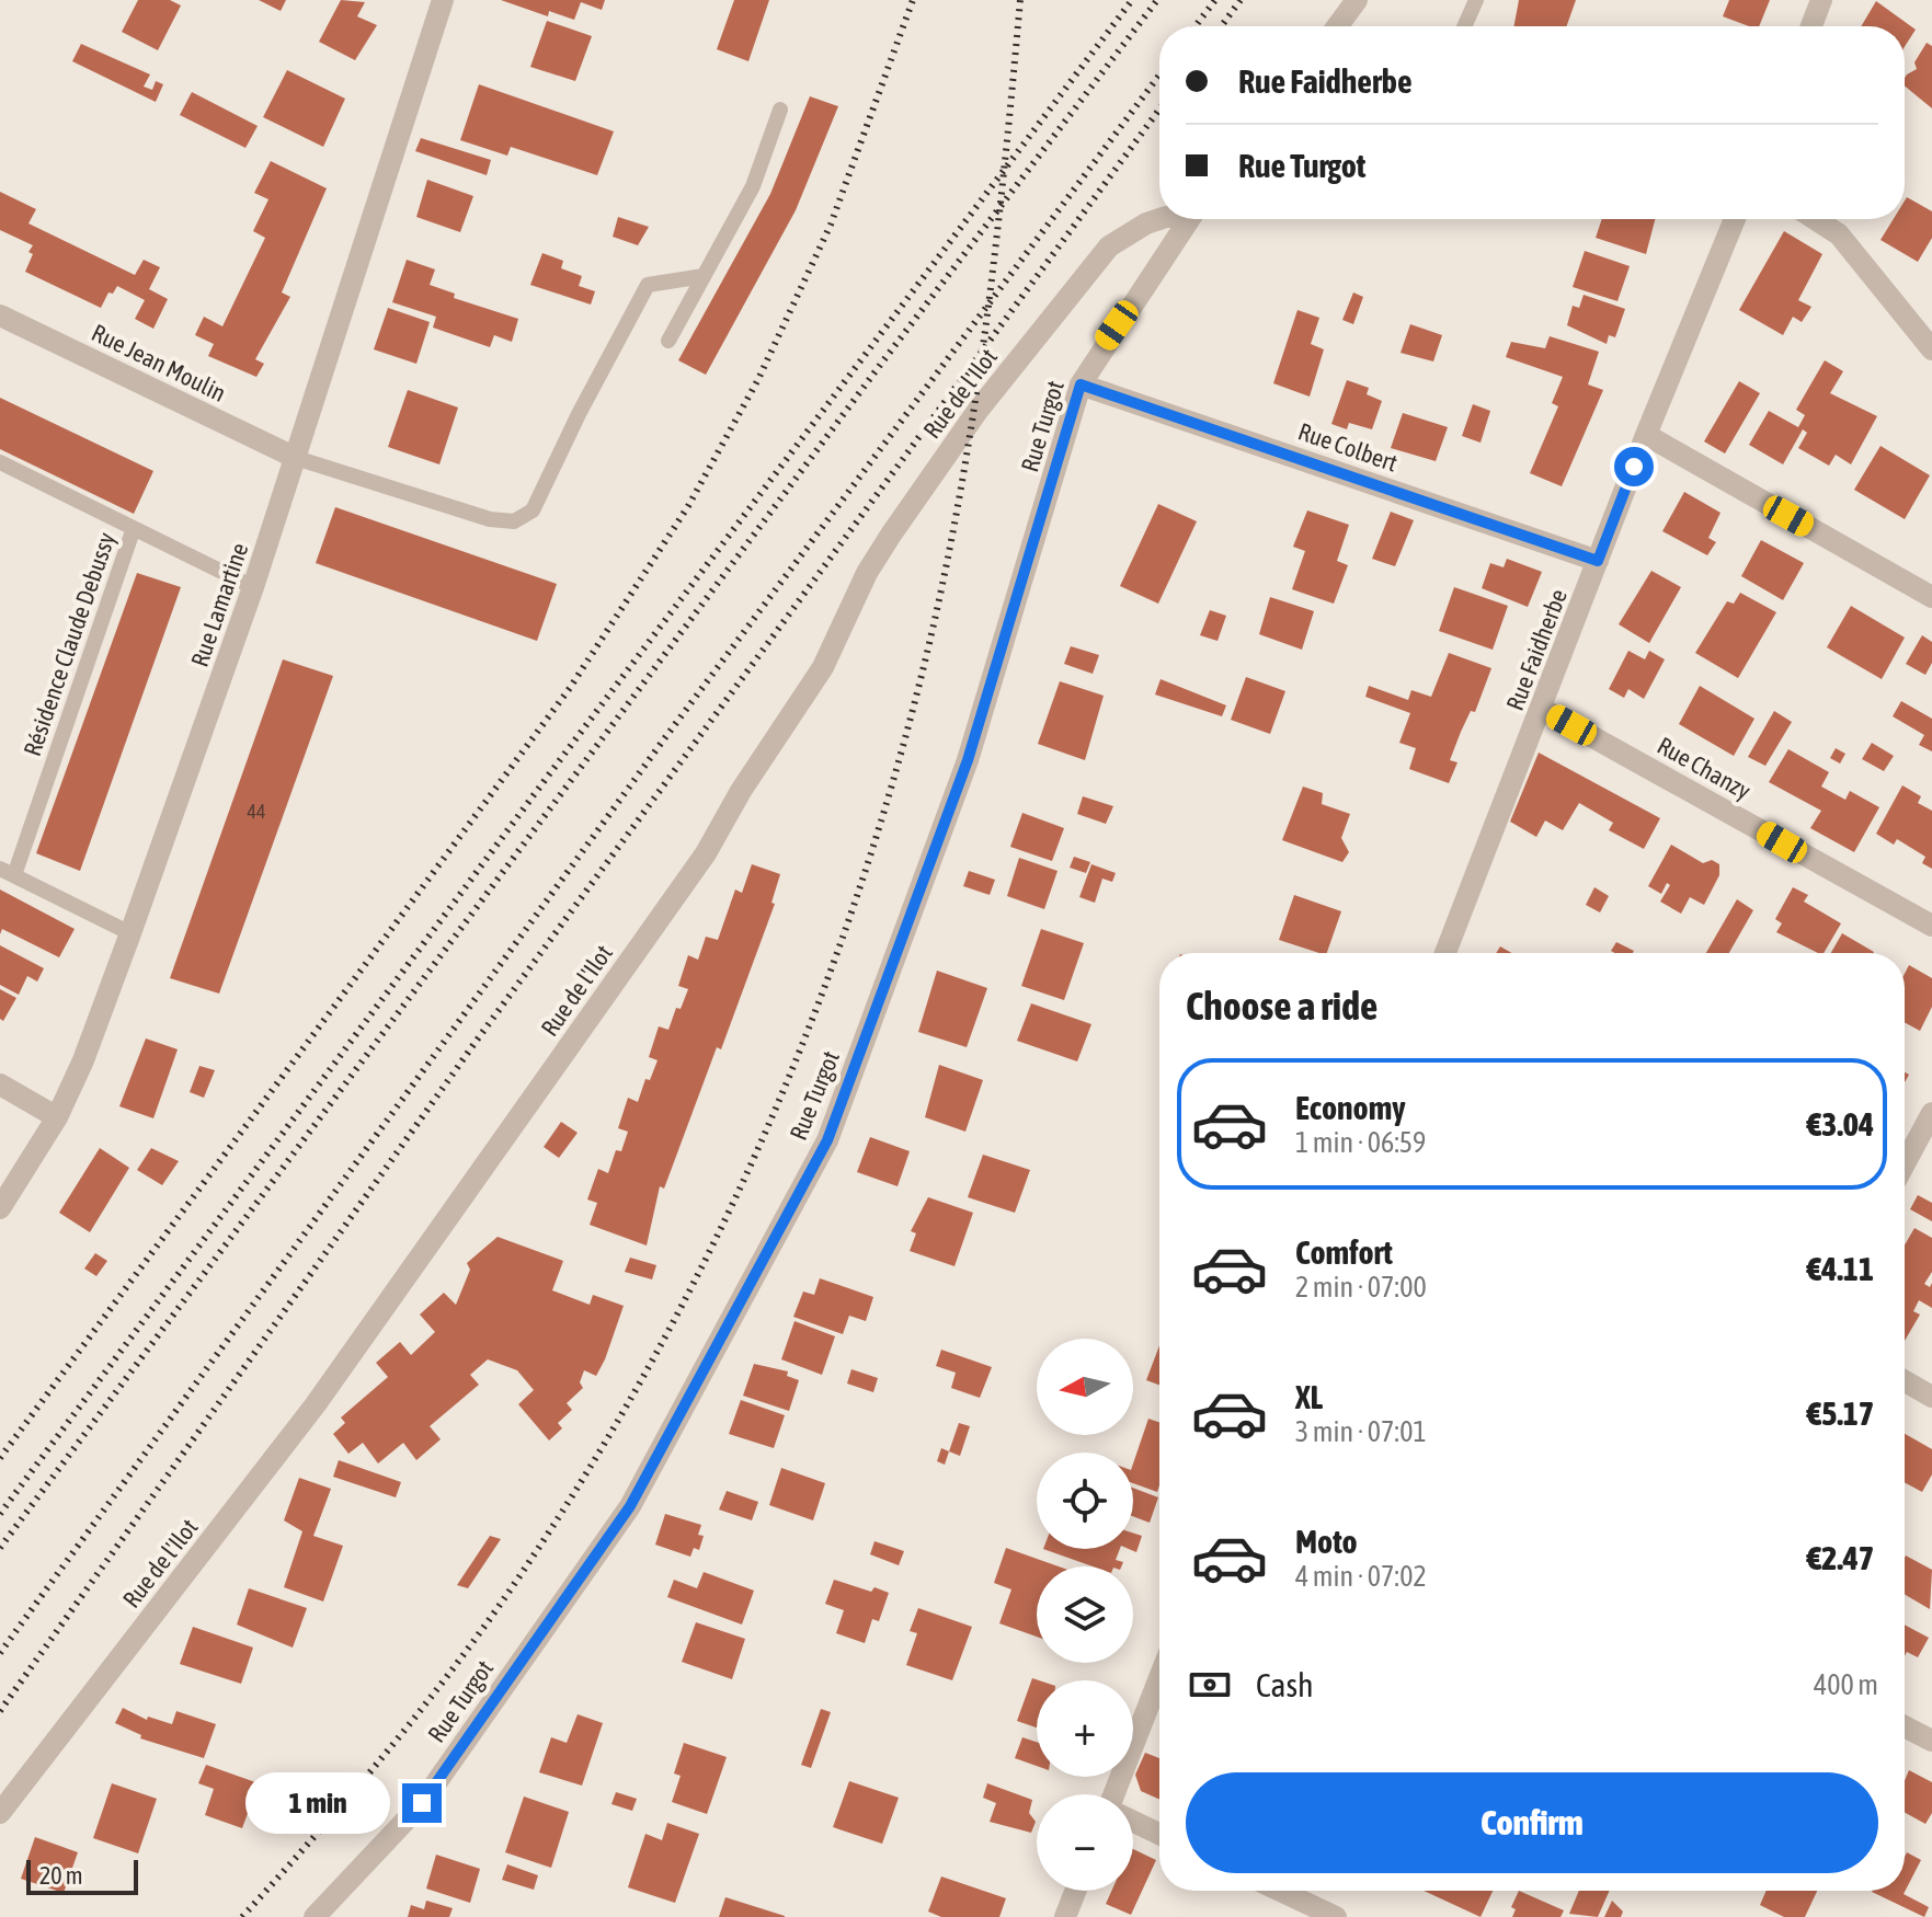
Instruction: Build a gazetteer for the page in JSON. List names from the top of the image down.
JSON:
{
  "streets": {
    "street": [
      "Rue Jean Moulin",
      "Rue de l'Ilot",
      "Rue Turgot",
      "Rue Colbert",
      "Rue Lamartine",
      "Rue Faidherbe",
      "Rue Chanzy"
    ],
    "lane": ["Résidence Claude Debussy"]
  },
  "crossings": [
    ["Rue Jean Moulin", "Rue Lamartine"],
    ["Rue Turgot", "Rue Colbert"],
    ["Rue Colbert", "Rue Faidherbe"],
    ["Rue Lamartine", "Résidence Claude Debussy"],
    ["Rue Faidherbe", "Rue Chanzy"]
  ],
  "house_numbers": ["44"],
  "scale_bar": "20 m",
  "north": "left",
  "page": {
    "banner": ["Rue Faidherbe", "Rue Turgot"],
    "heading": "Choose a ride",
    "list": [
      {
        "name": "Economy",
        "note": "1 min · 06:59",
        "value": "€3.04"
      },
      {
        "name": "Comfort",
        "note": "2 min · 07:00",
        "value": "€4.11"
      },
      {
        "name": "XL",
        "note": "3 min · 07:01",
        "value": "€5.17"
      },
      {
        "name": "Moto",
        "note": "4 min · 07:02",
        "value": "€2.47"
      }
    ],
    "map_buttons": ["+", "−"],
    "pay": ["Cash", "400 m"],
    "buttons": "Confirm",
    "bubble": "1 min",
    "scale": "20 m"
  }
}
